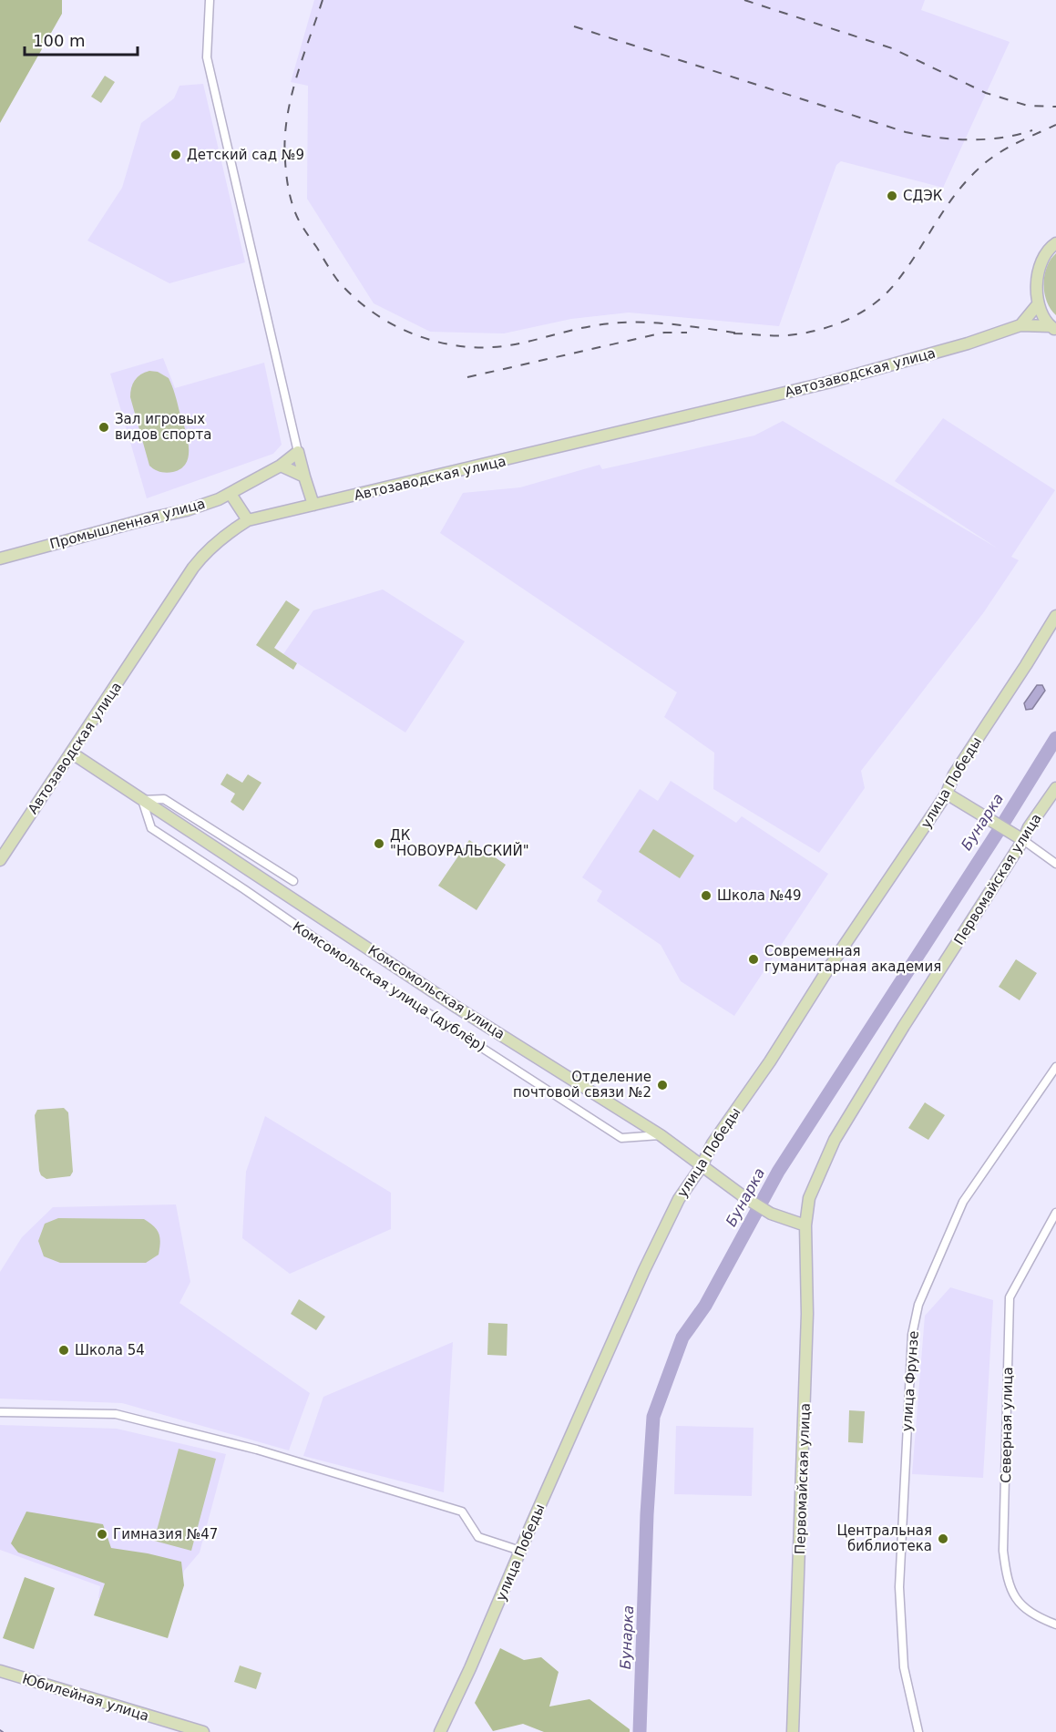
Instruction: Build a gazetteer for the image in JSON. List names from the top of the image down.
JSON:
{
  "streets": {
    "street": [
      "Автозаводская улица",
      "Промышленная улица",
      "улица Победы",
      "Первомайская улица",
      "Комсомольская улица (дублёр)",
      "Комсомольская улица",
      "улица Фрунзе",
      "Северная улица",
      "Юбилейная улица"
    ]
  },
  "crossings": [
    ["Автозаводская улица", "Комсомольская улица"],
    ["улица Победы", "Комсомольская улица"],
    ["Первомайская улица", "Комсомольская улица"],
    ["Комсомольская улица (дублёр)", "Комсомольская улица"]
  ],
  "water": ["Бунарка"],
  "places": [
    "Детский сад №9",
    "СДЭК",
    "Зал игровых видов спорта",
    "ДК \"НОВОУРАЛЬСКИЙ\"",
    "Школа №49",
    "Современная гуманитарная академия",
    "Отделение почтовой связи №2",
    "Школа 54",
    "Гимназия №47",
    "Центральная библиотека"
  ],
  "scale_bar": "100 m"
}
